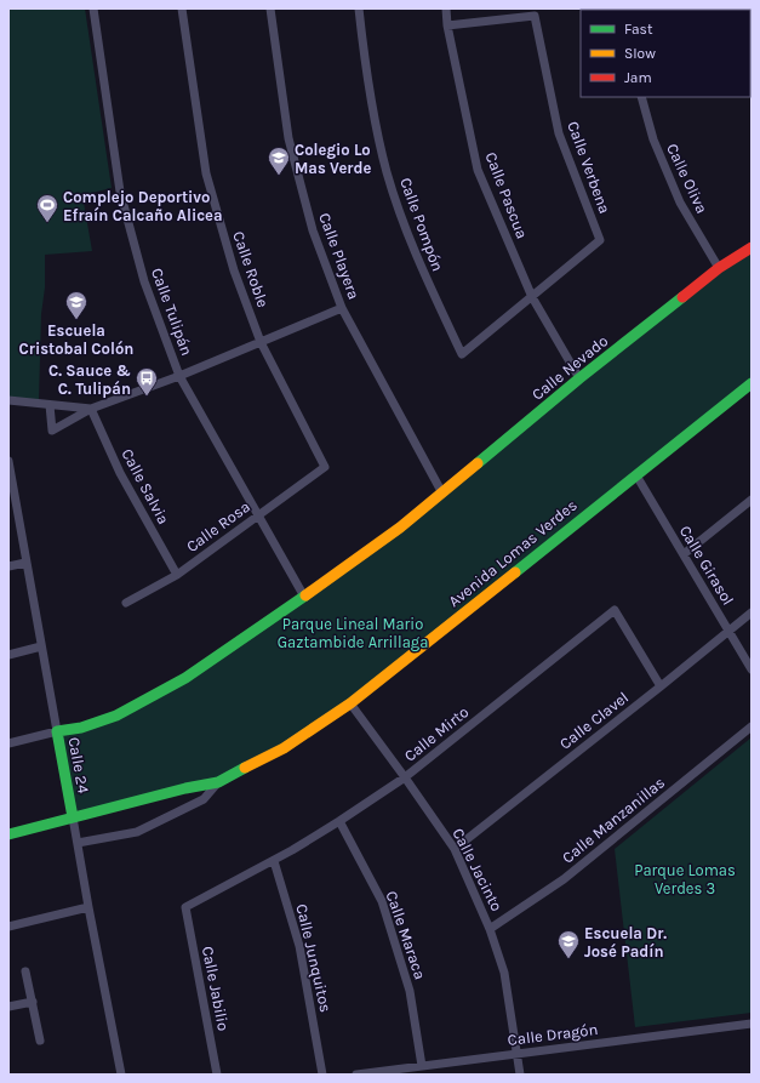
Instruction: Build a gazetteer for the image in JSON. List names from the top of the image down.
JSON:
{
  "streets": {
    "street": [
      "Calle Verbena",
      "Calle Oliva",
      "Calle Pascua",
      "Calle Pompón",
      "Calle Playera",
      "Calle Roble",
      "Calle Tulipán",
      "Calle Nevado",
      "Calle Salvia",
      "Calle Rosa",
      "Avenida Lomas Verdes",
      "Calle Girasol",
      "Calle Clavel",
      "Calle Mirto",
      "Calle 24",
      "Calle Manzanillas",
      "Calle Jacinto",
      "Calle Maraca",
      "Calle Junquitos",
      "Calle Jabilio",
      "Calle Dragón"
    ]
  },
  "crossings": [
    ["Calle Verbena", "Calle Pascua"],
    ["Calle Verbena", "Calle Pompón"],
    ["Calle Oliva", "Calle Nevado"],
    ["Calle Pascua", "Calle Pompón"],
    ["Calle Pascua", "Calle Nevado"],
    ["Calle Playera", "Calle Nevado"],
    ["Calle Roble", "Calle Rosa"],
    ["Calle Tulipán", "Calle Nevado"],
    ["Calle Tulipán", "Calle Rosa"],
    ["Calle Nevado", "Calle 24"],
    ["Calle Salvia", "Calle Rosa"],
    ["Avenida Lomas Verdes", "Calle Girasol"],
    ["Avenida Lomas Verdes", "Calle 24"],
    ["Avenida Lomas Verdes", "Calle Jacinto"],
    ["Calle Girasol", "Calle Clavel"],
    ["Calle Clavel", "Calle Mirto"],
    ["Calle Clavel", "Calle Jacinto"],
    ["Calle Mirto", "Calle Jacinto"],
    ["Calle Mirto", "Calle Maraca"],
    ["Calle Mirto", "Calle Junquitos"],
    ["Calle Mirto", "Calle Jabilio"],
    ["Calle Manzanillas", "Calle Jacinto"],
    ["Calle Jacinto", "Calle Dragón"],
    ["Calle Maraca", "Calle Dragón"]
  ],
  "parks": ["Parque Lineal Mario Gaztambide Arrillaga", "Parque Lomas Verdes 3"],
  "places": {
    "school or university": ["Colegio Lo Mas Verde", "Escuela Cristobal Colón", "Escuela Dr. José Padín"],
    "sports": ["Complejo Deportivo Efraín Calcaño Alicea"],
    "bus stop": ["C. Sauce & C. Tulipán"]
  },
  "legend": ["Fast", "Slow", "Jam"]
}
